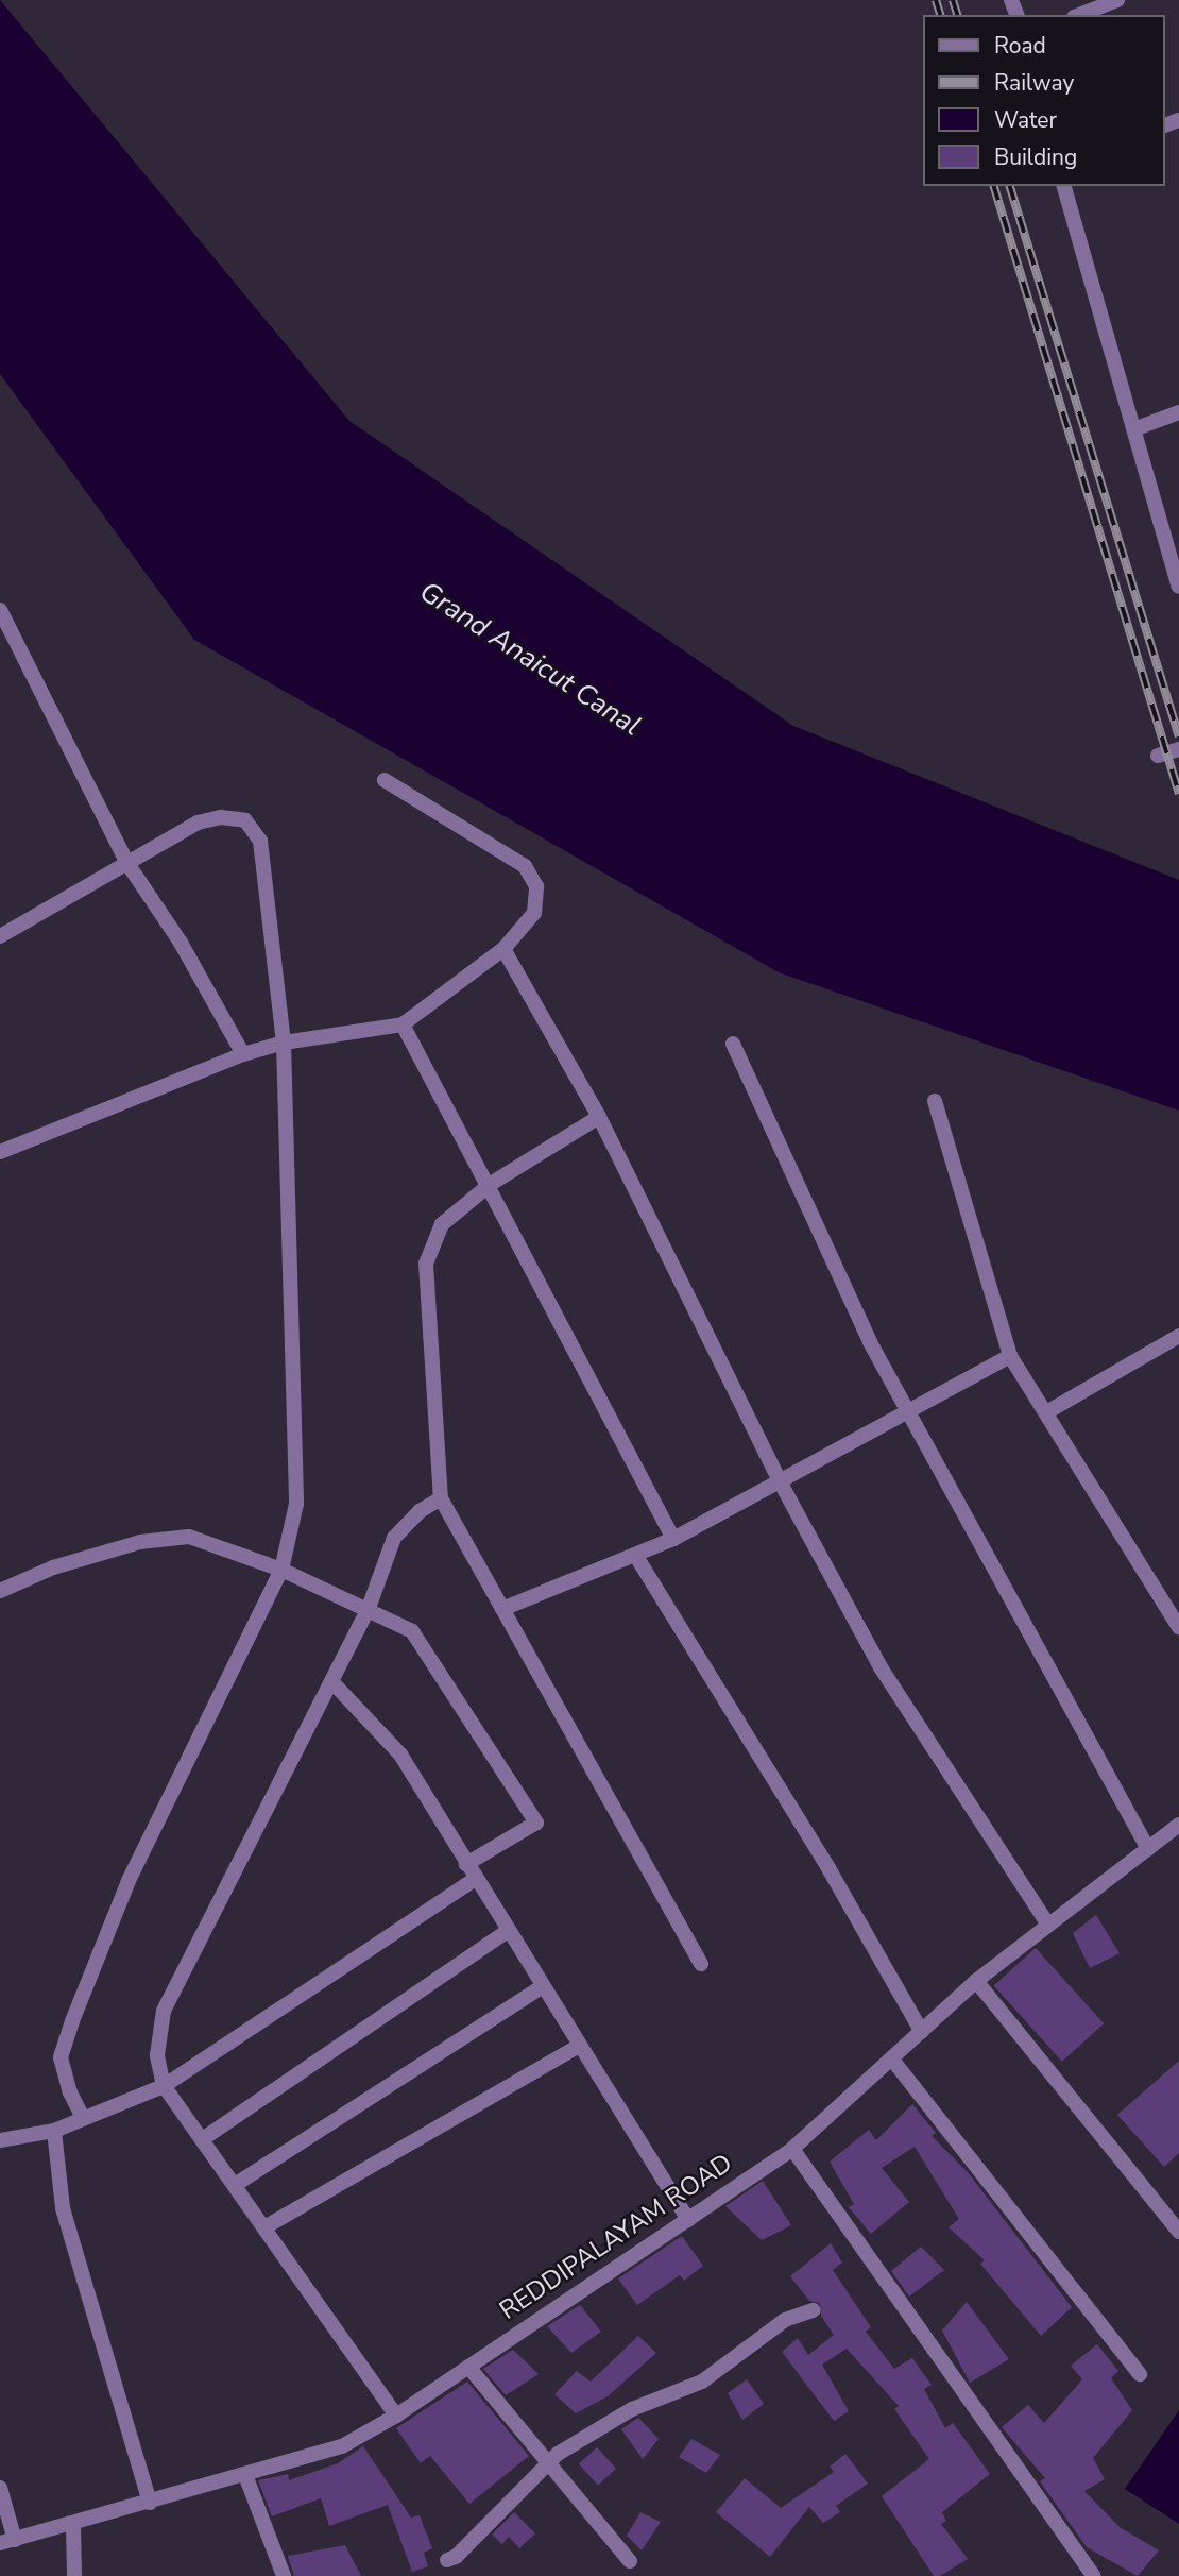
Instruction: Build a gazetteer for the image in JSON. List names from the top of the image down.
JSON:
{
  "streets": {
    "street": ["REDDIPALAYAM ROAD"]
  },
  "water": ["Grand Anaicut Canal"],
  "legend": [
    "Road",
    "Railway",
    "Water",
    "Building"
  ]
}
